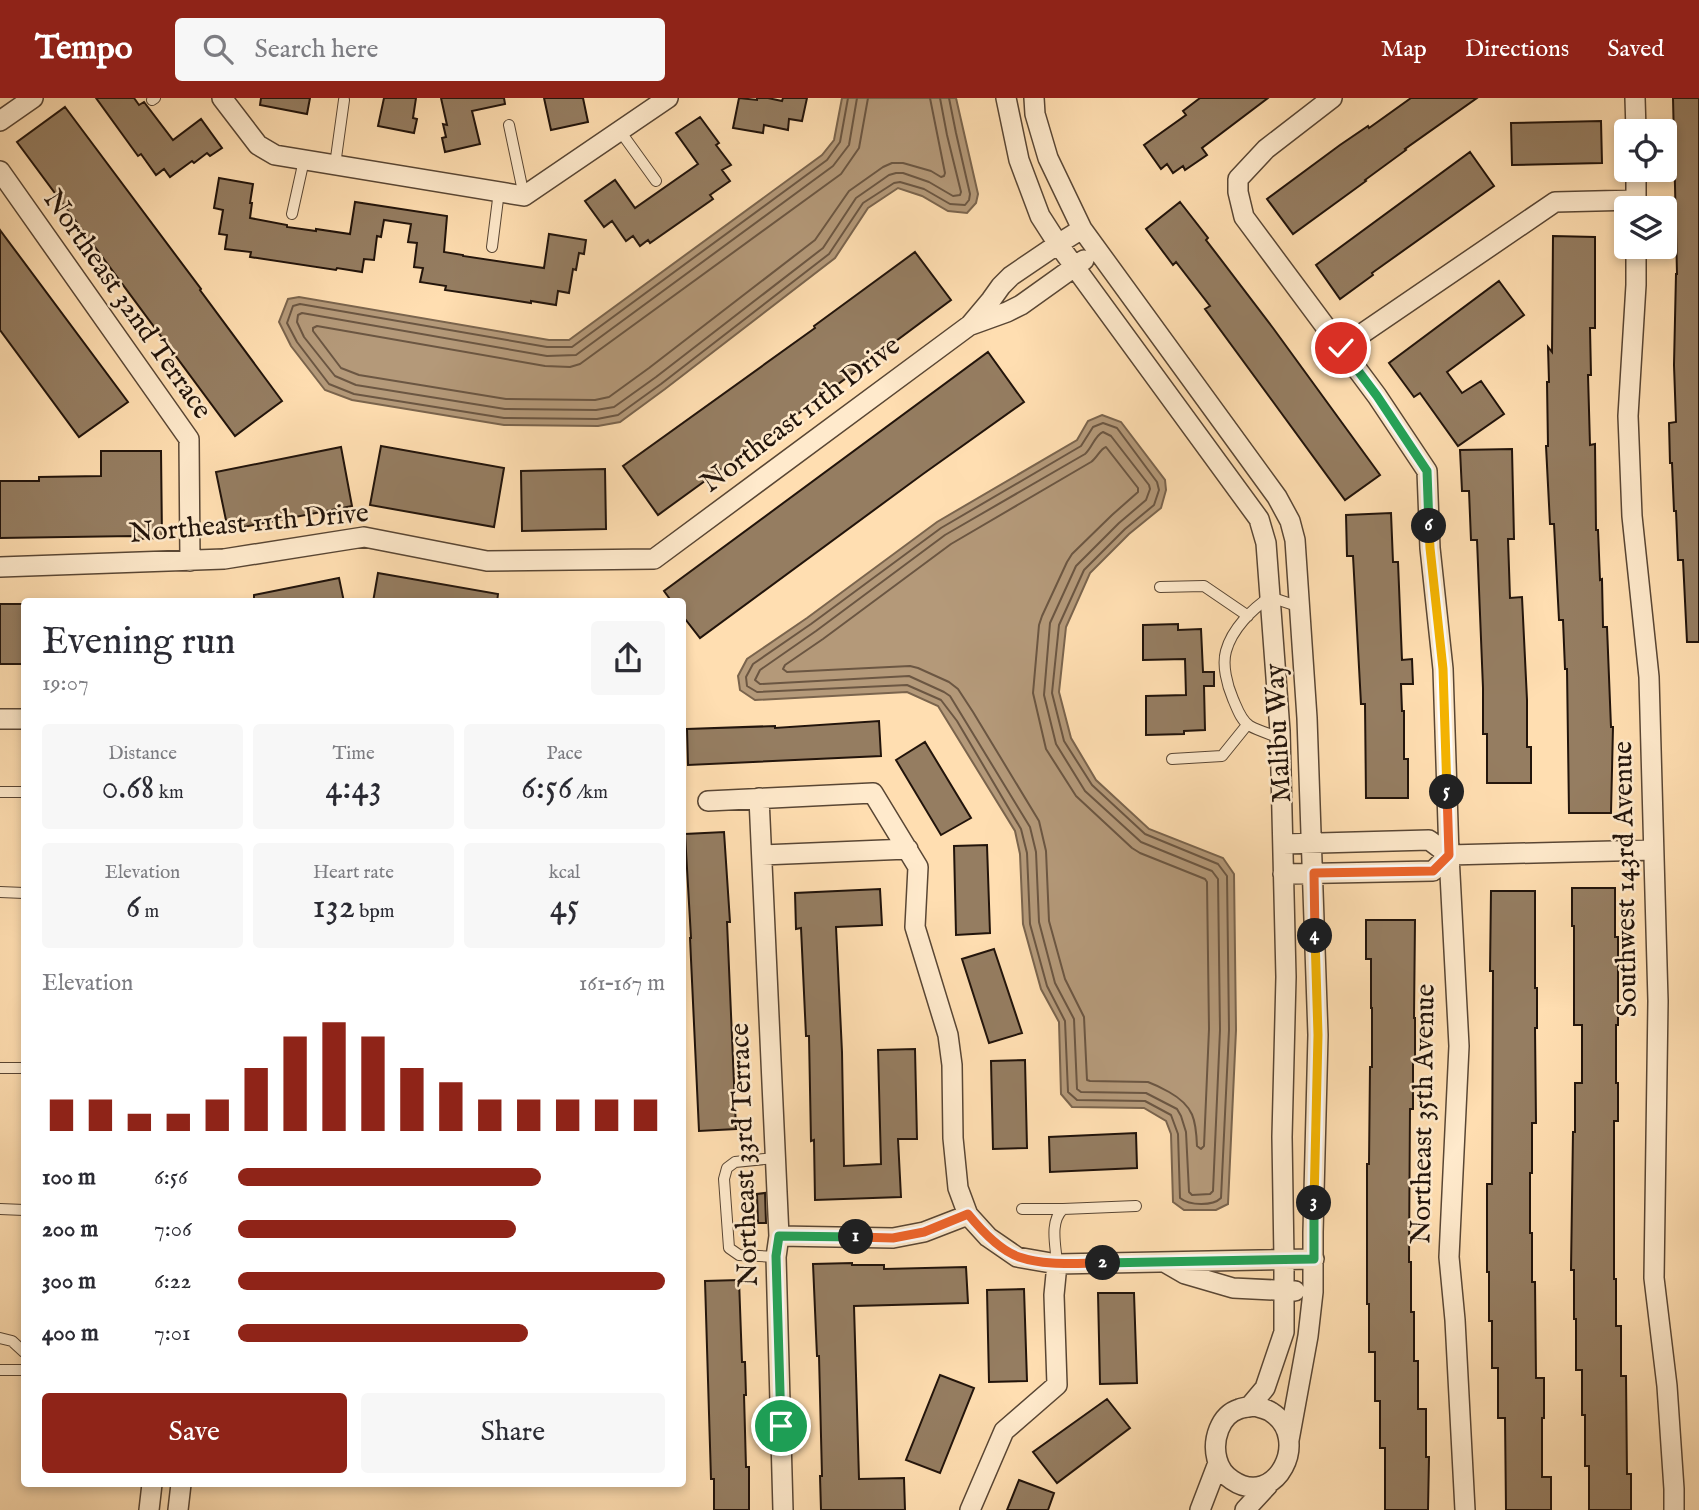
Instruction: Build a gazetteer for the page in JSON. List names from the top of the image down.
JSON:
{
  "streets": {
    "street": [
      "Northeast 32nd Terrace",
      "Northeast 11th Drive",
      "Malibu Way",
      "Southwest 143rd Avenue",
      "Northeast 35th Avenue",
      "Northeast 33rd Terrace"
    ]
  },
  "crossings": [
    ["Northeast 32nd Terrace", "Northeast 11th Drive"],
    ["Northeast 11th Drive", "Malibu Way"]
  ],
  "page": {
    "header": "Tempo",
    "search": "Search here",
    "nav": ["Map", "Directions", "Saved"],
    "pins": [
      "6",
      "5",
      "4",
      "3",
      "1",
      "2"
    ],
    "heading": ["Evening run", "19:07"],
    "stats": [
      ["Distance", "0.68 km"],
      ["Time", "4:43"],
      ["Pace", "6:56 /km"],
      ["Elevation", "6 m"],
      ["Heart rate", "132 bpm"],
      ["kcal", "45"]
    ],
    "chart": ["Elevation", "161–167 m"],
    "list": [
      {
        "name": "100 m",
        "note": "6:56"
      },
      {
        "name": "200 m",
        "note": "7:06"
      },
      {
        "name": "300 m",
        "note": "6:22"
      },
      {
        "name": "400 m",
        "note": "7:01"
      }
    ],
    "buttons": ["Save", "Share"]
  }
}
